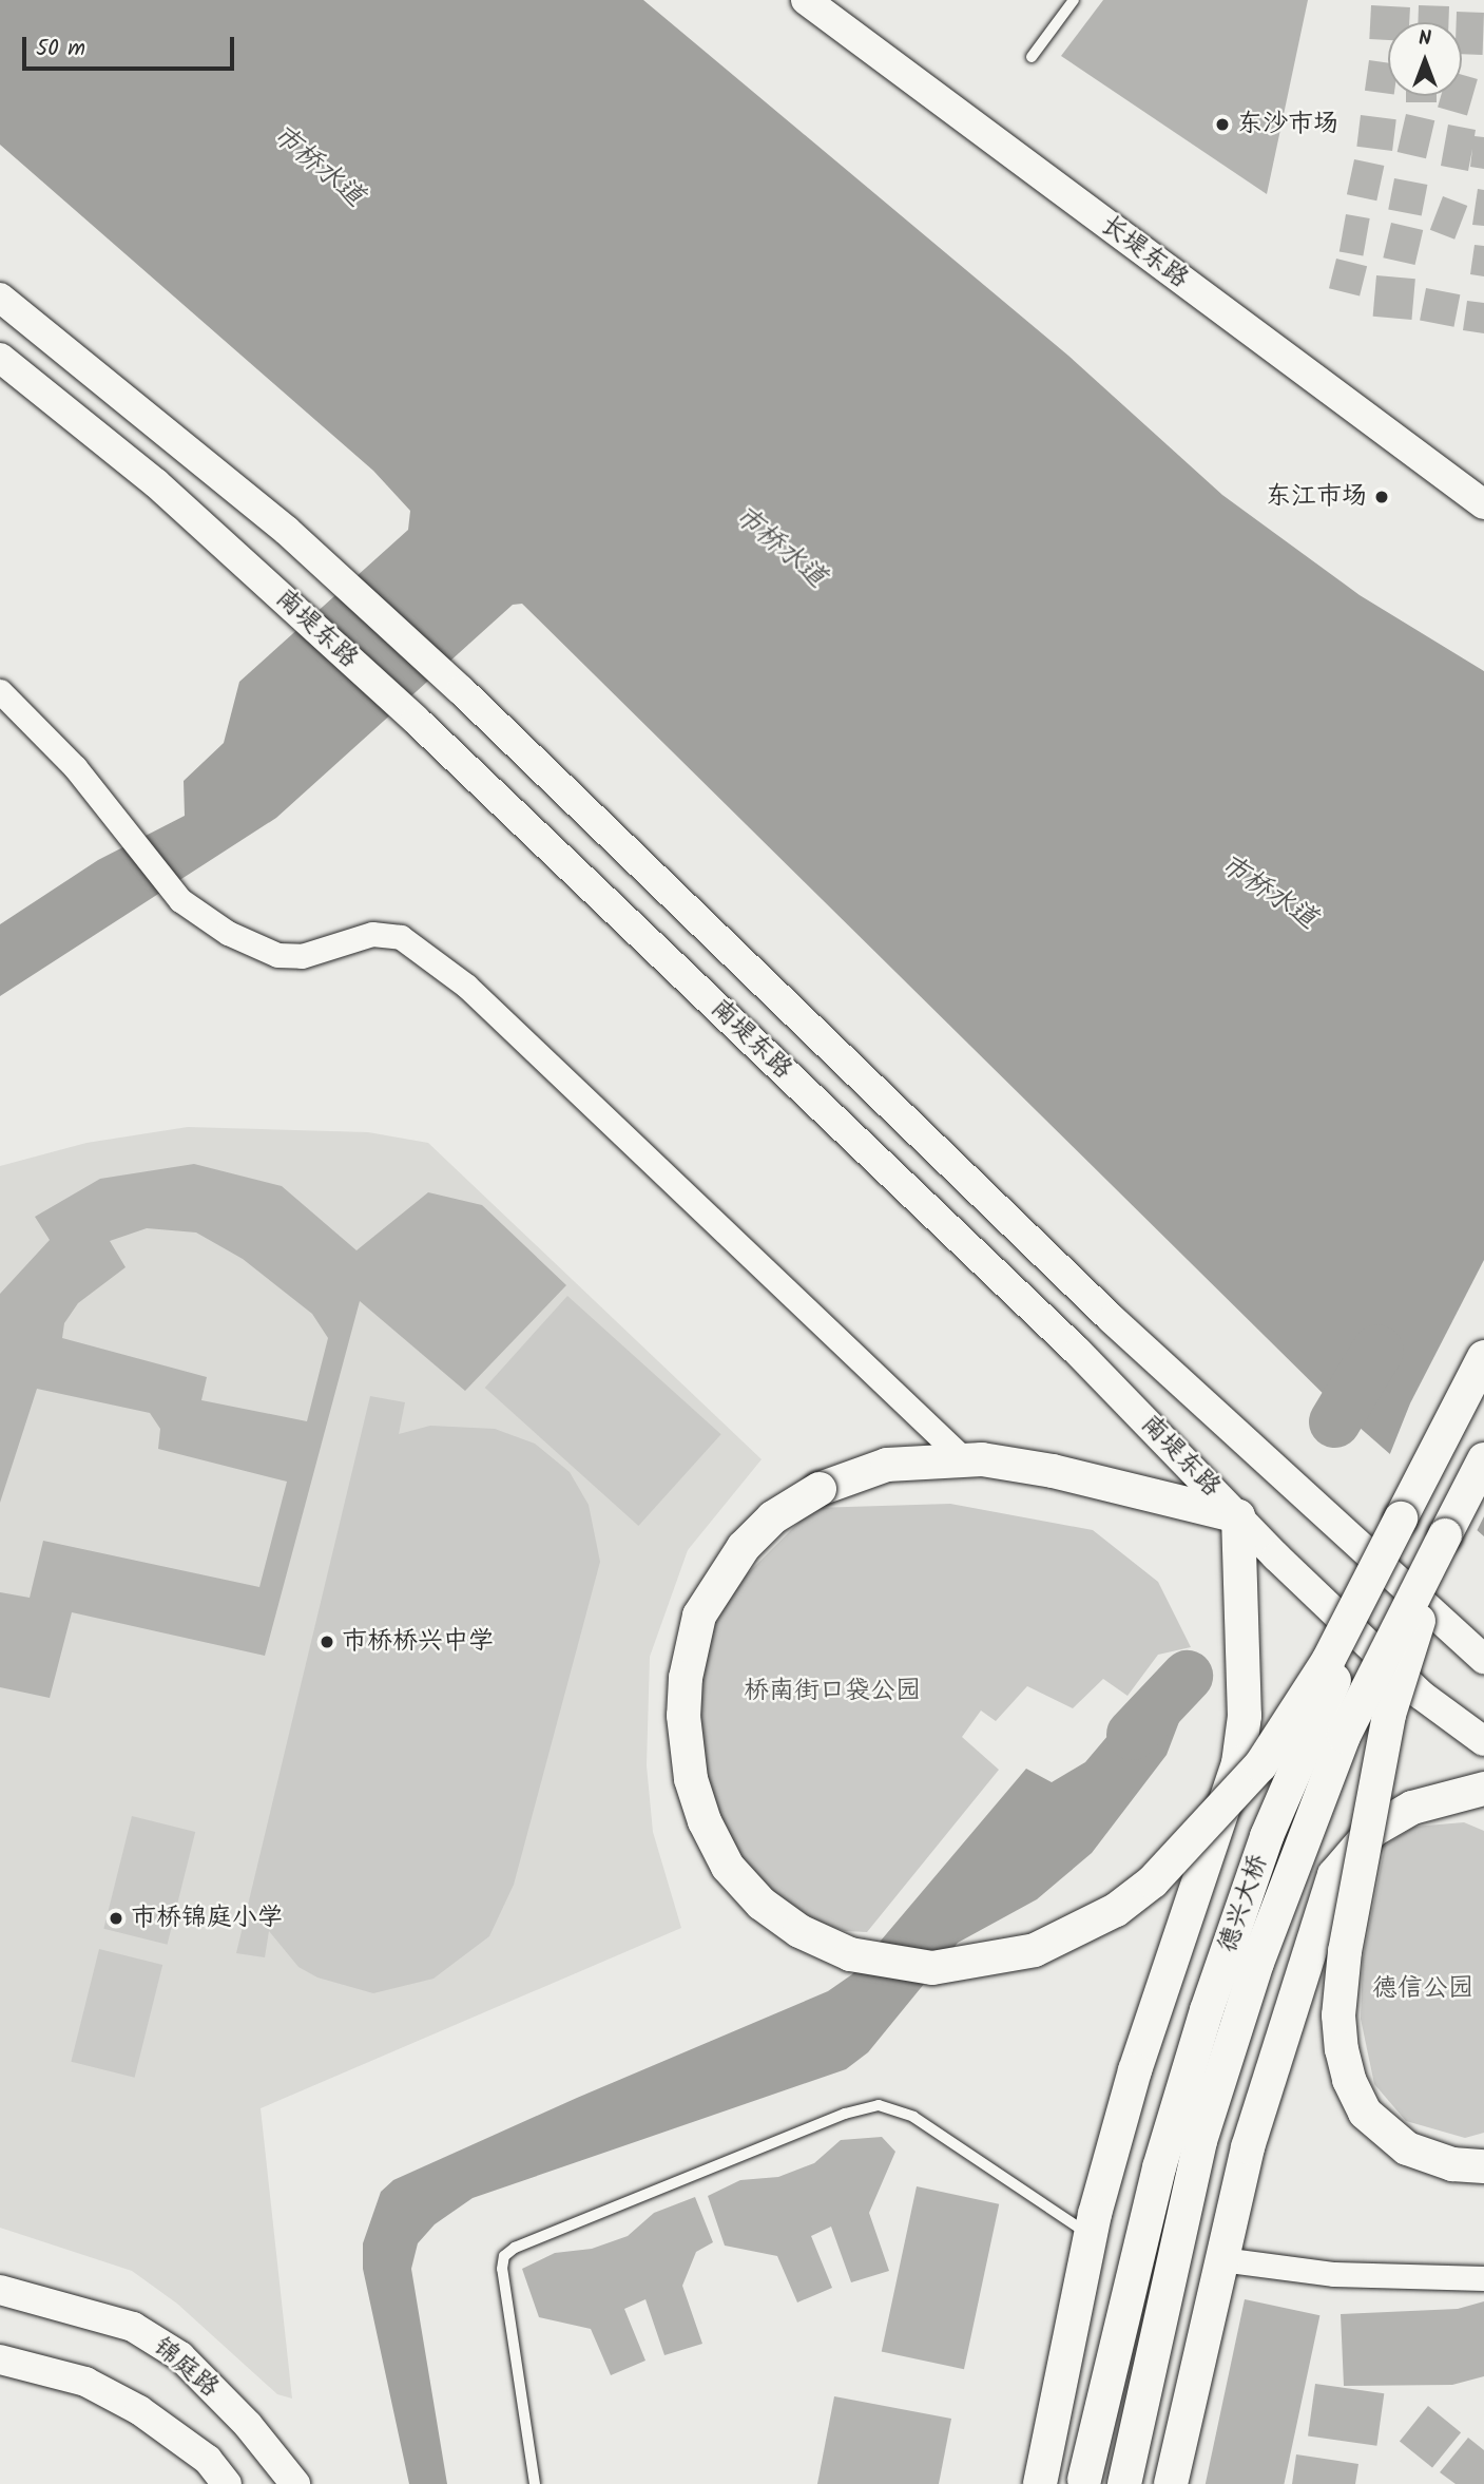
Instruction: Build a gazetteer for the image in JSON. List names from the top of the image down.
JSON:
{
  "streets": {
    "main road": ["德兴大桥"],
    "street": ["长堤东路", "南堤东路", "锦庭路"]
  },
  "water": ["市桥水道"],
  "parks": ["桥南街口袋公园", "德信公园"],
  "places": [
    "东沙市场",
    "东江市场",
    "市桥桥兴中学",
    "市桥锦庭小学"
  ],
  "scale_bar": "50 m",
  "north": "top"
}
